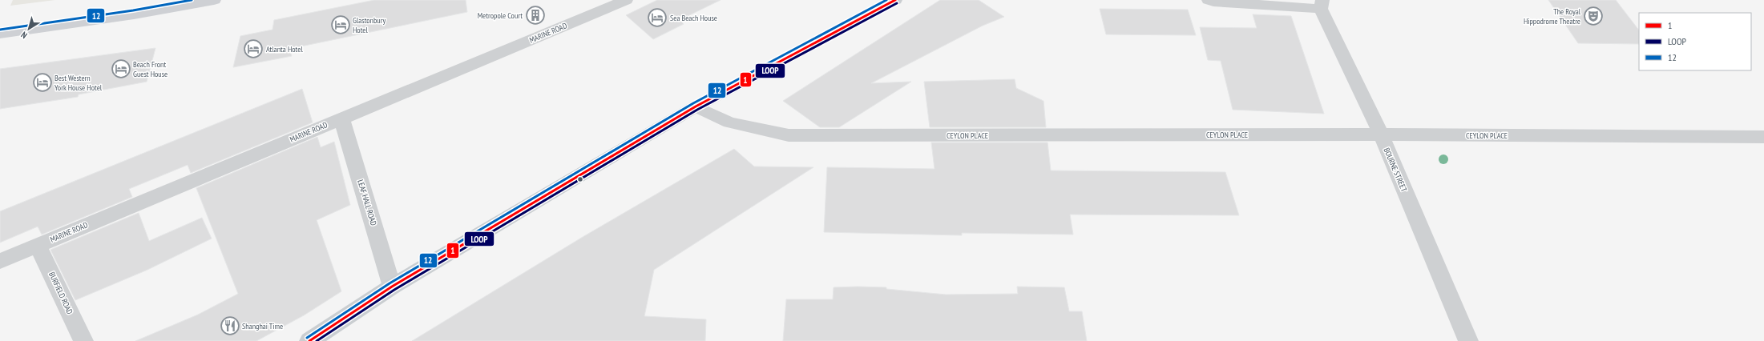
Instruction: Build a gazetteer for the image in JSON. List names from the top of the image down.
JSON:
{
  "streets": {
    "street": [
      "MARINE ROAD",
      "CEYLON PLACE",
      "BOURNE STREET",
      "LEAF HALL ROAD",
      "BURFIELD ROAD"
    ]
  },
  "crossings": [
    ["MARINE ROAD", "LEAF HALL ROAD"],
    ["MARINE ROAD", "BURFIELD ROAD"],
    ["CEYLON PLACE", "BOURNE STREET"]
  ],
  "places": {
    "building": ["Metropole Court"],
    "theatre": ["The Royal Hippodrome Theatre"],
    "hotel": [
      "Sea Beach House",
      "Glastonbury Hotel",
      "Atlanta Hotel",
      "Beach Front Guest House",
      "Best Western York House Hotel"
    ],
    "restaurant": ["Shanghai Time"]
  },
  "lines": ["transit line 1", "transit line 12", "transit line LOOP"],
  "legend": ["1", "LOOP", "12"],
  "north": "bottom left"
}
